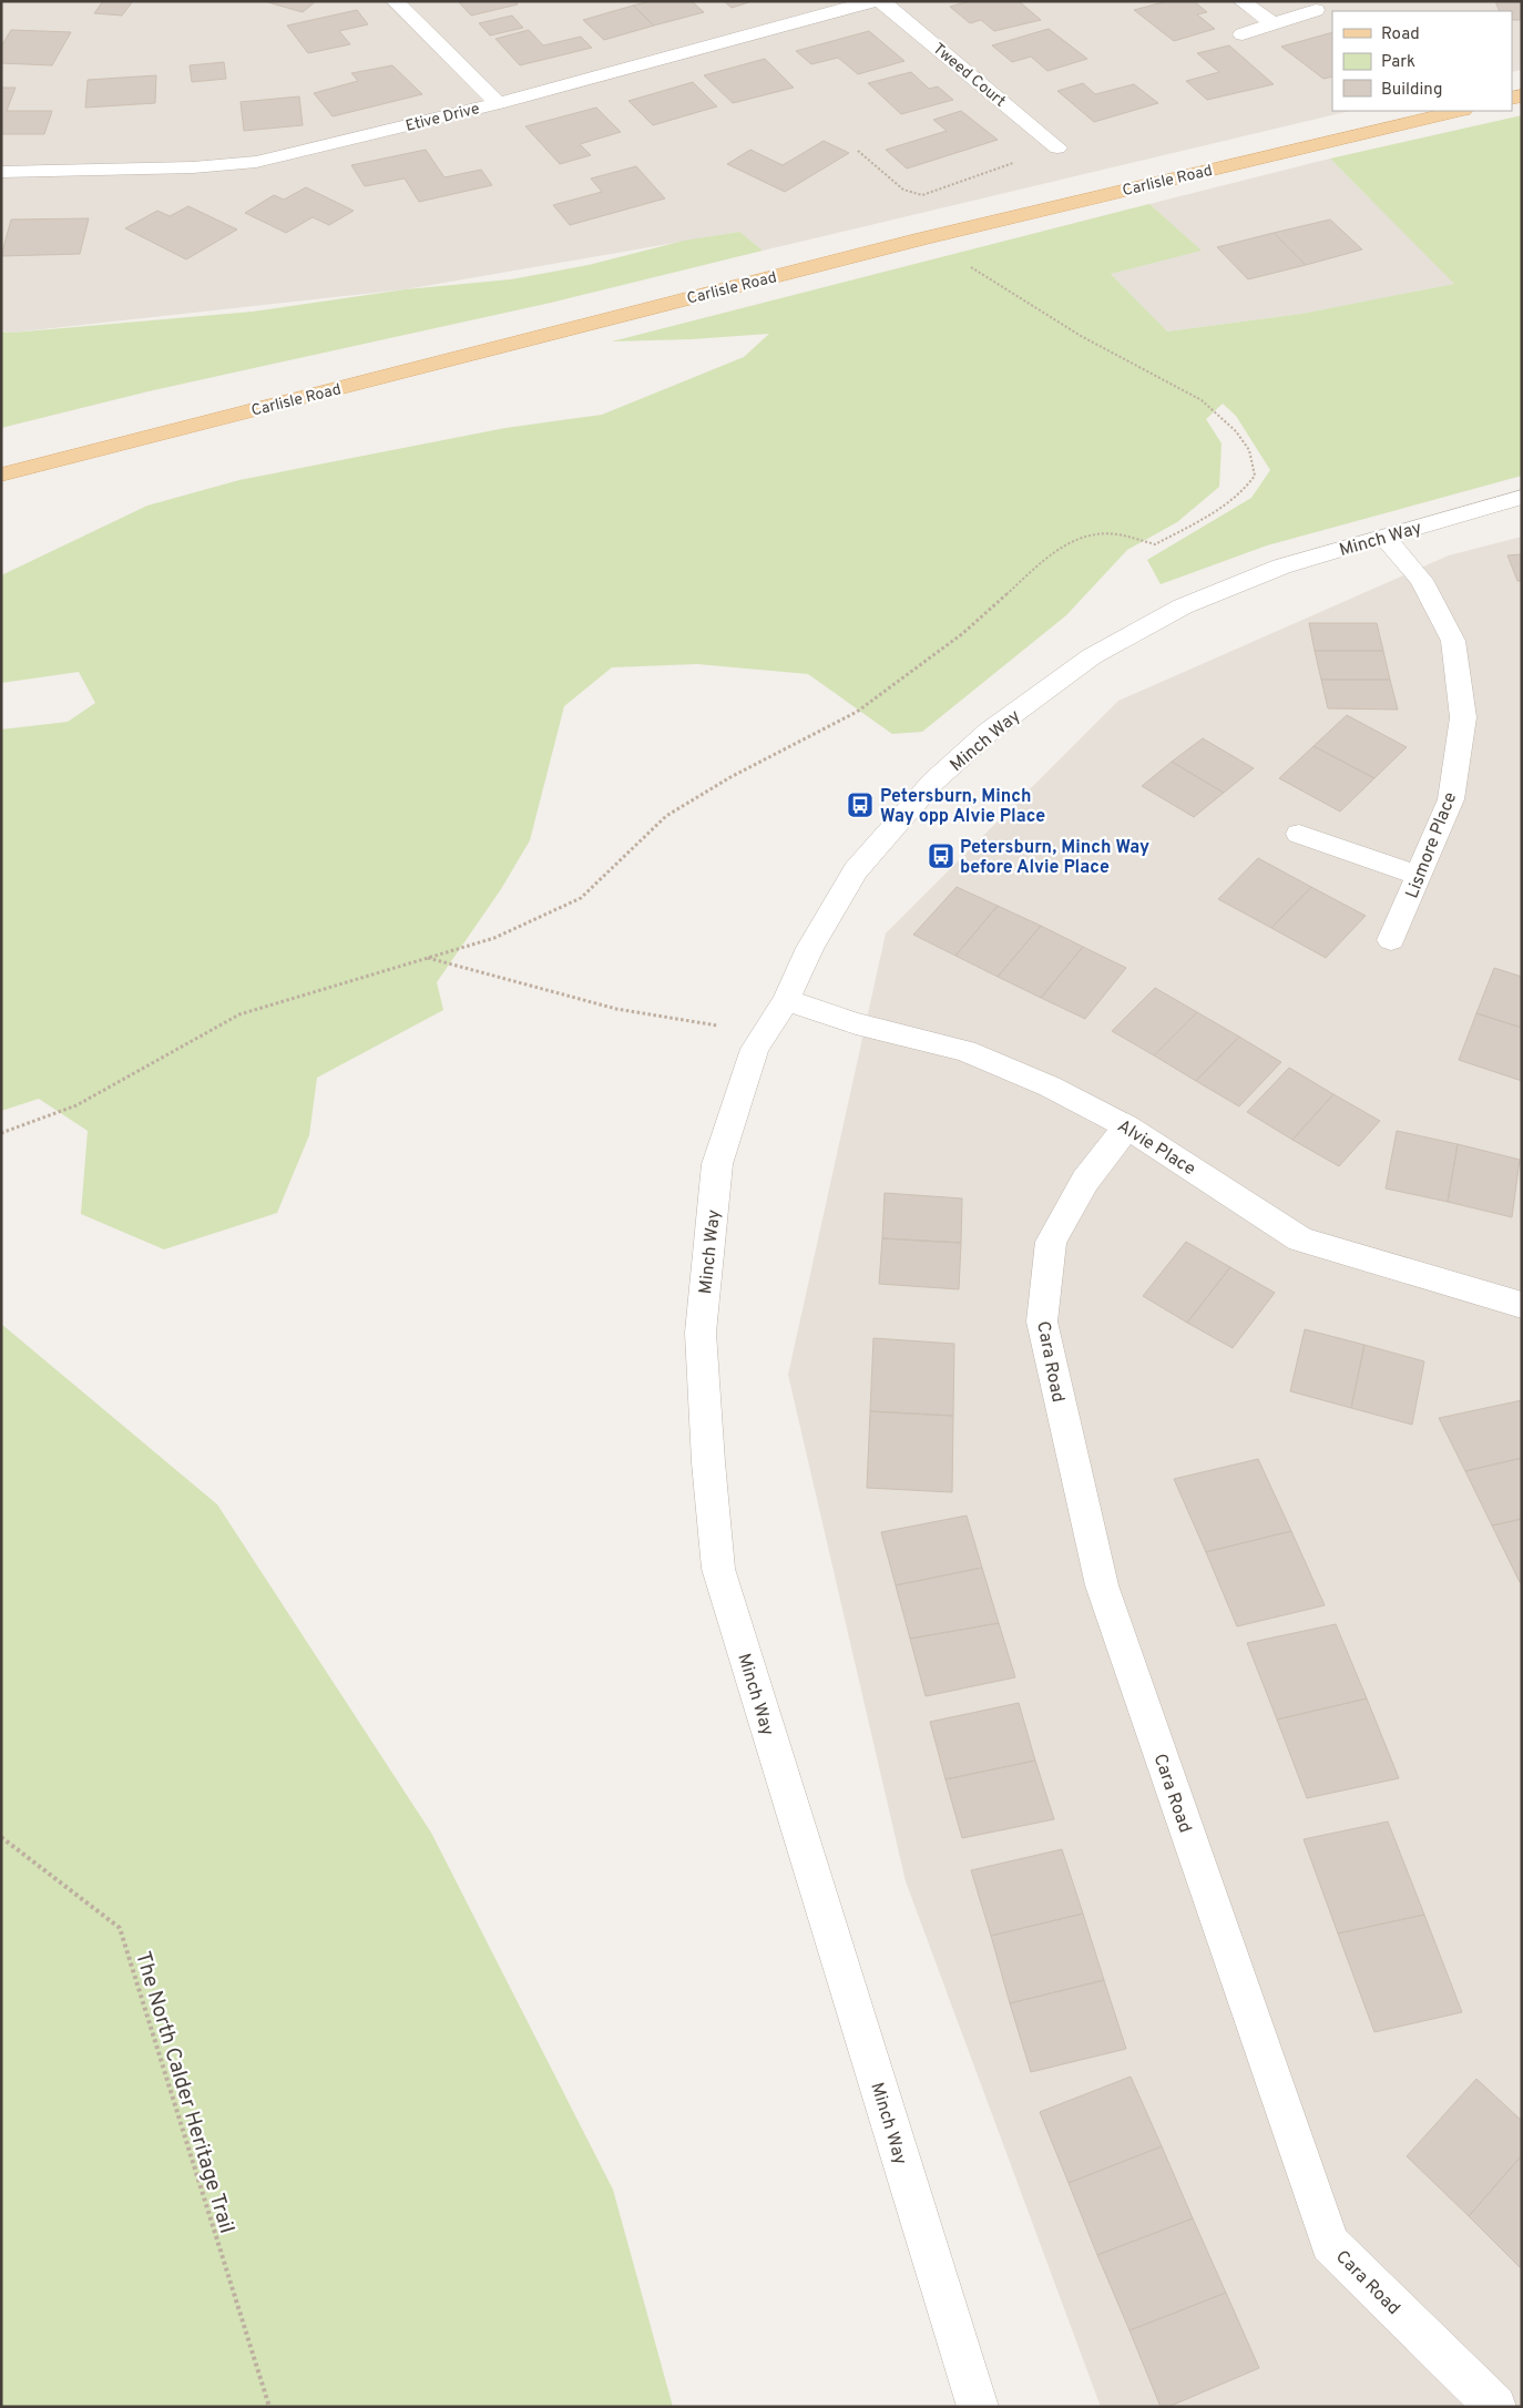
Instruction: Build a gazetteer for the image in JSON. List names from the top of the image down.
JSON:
{
  "streets": {
    "main road": ["Carlisle Road"],
    "street": [
      "Tweed Court",
      "Etive Drive",
      "Minch Way",
      "Lismore Place",
      "Alvie Place",
      "Cara Road"
    ],
    "path": ["The North Calder Heritage Trail"]
  },
  "crossings": [
    ["Minch Way", "Lismore Place"],
    ["Minch Way", "Alvie Place"],
    ["Alvie Place", "Cara Road"]
  ],
  "places": {
    "bus stop": ["Petersburn, Minch Way opp Alvie Place", "Petersburn, Minch Way before Alvie Place"]
  },
  "legend": ["Road", "Park", "Building"]
}
